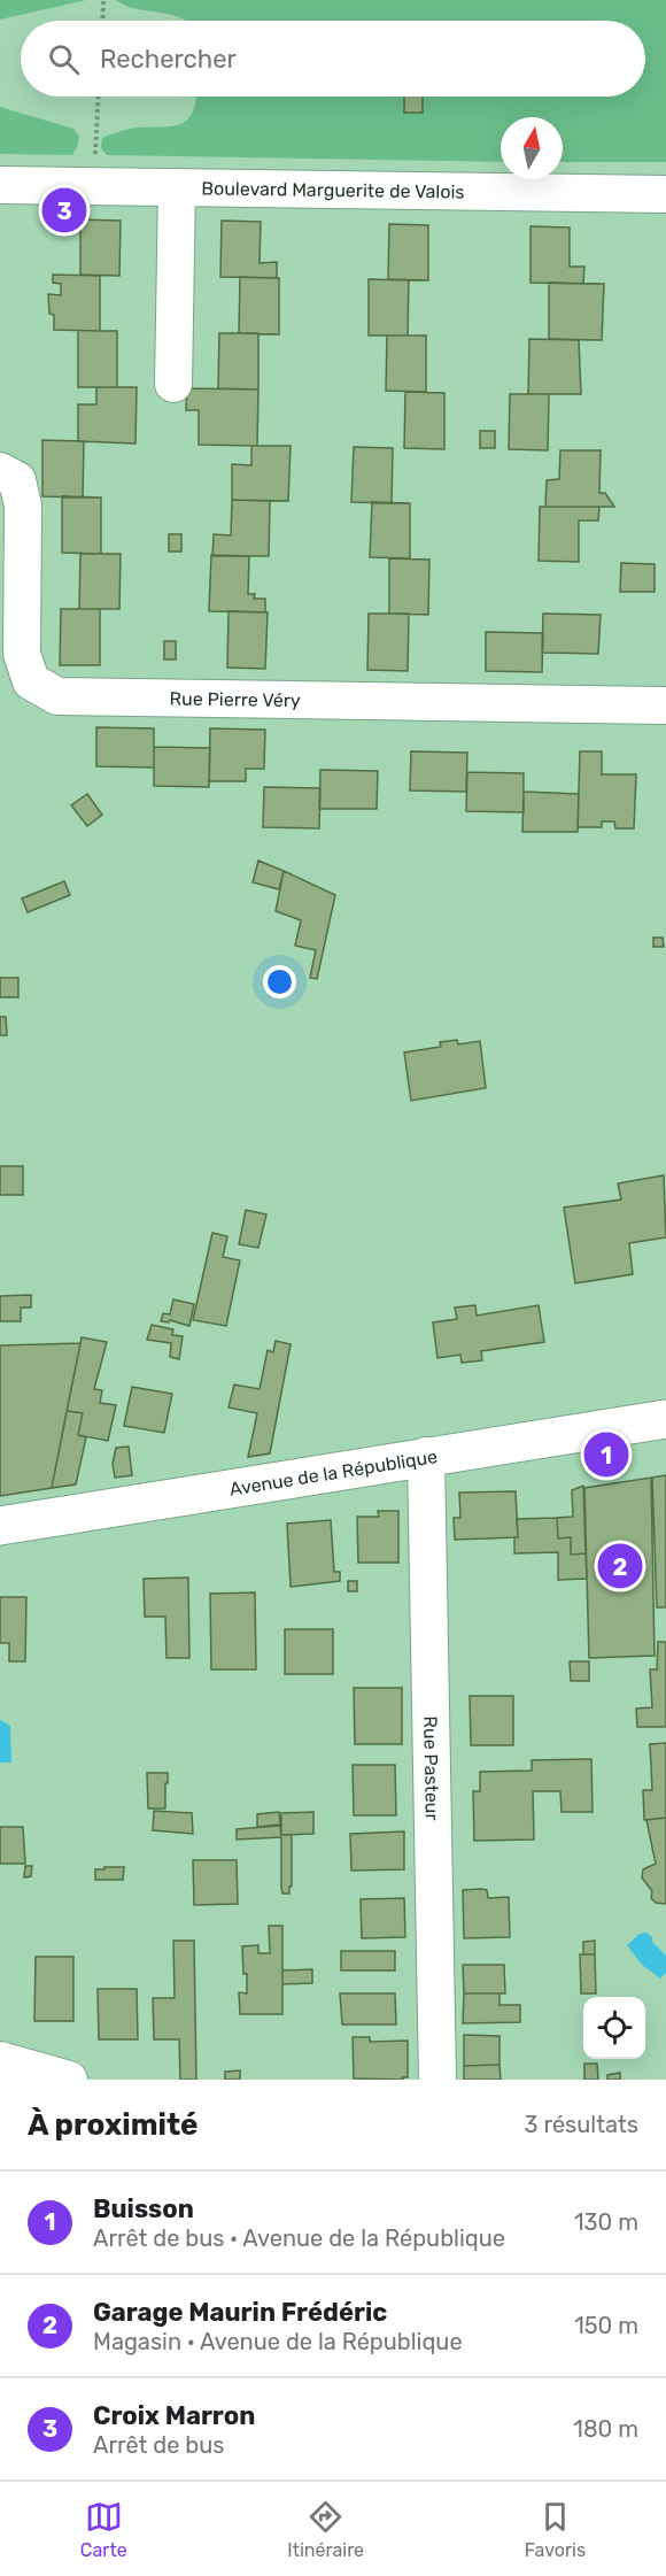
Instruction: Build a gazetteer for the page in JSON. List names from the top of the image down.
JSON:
{
  "streets": {
    "main road": ["Avenue de la République"],
    "street": ["Boulevard Marguerite de Valois", "Rue Pierre Véry", "Rue Pasteur"]
  },
  "crossings": [
    ["Avenue de la République", "Rue Pasteur"]
  ],
  "north": "top",
  "page": {
    "search": "Rechercher",
    "pins": ["3", "1", "2"],
    "heading": ["À proximité", "3 résultats"],
    "list": [
      {
        "mark": "1",
        "name": "Buisson",
        "note": "Arrêt de bus · Avenue de la République",
        "value": "130 m"
      },
      {
        "mark": "2",
        "name": "Garage Maurin Frédéric",
        "note": "Magasin · Avenue de la République",
        "value": "150 m"
      },
      {
        "mark": "3",
        "name": "Croix Marron",
        "note": "Arrêt de bus",
        "value": "180 m"
      }
    ],
    "nav": ["Carte", "Itinéraire", "Favoris"]
  }
}
